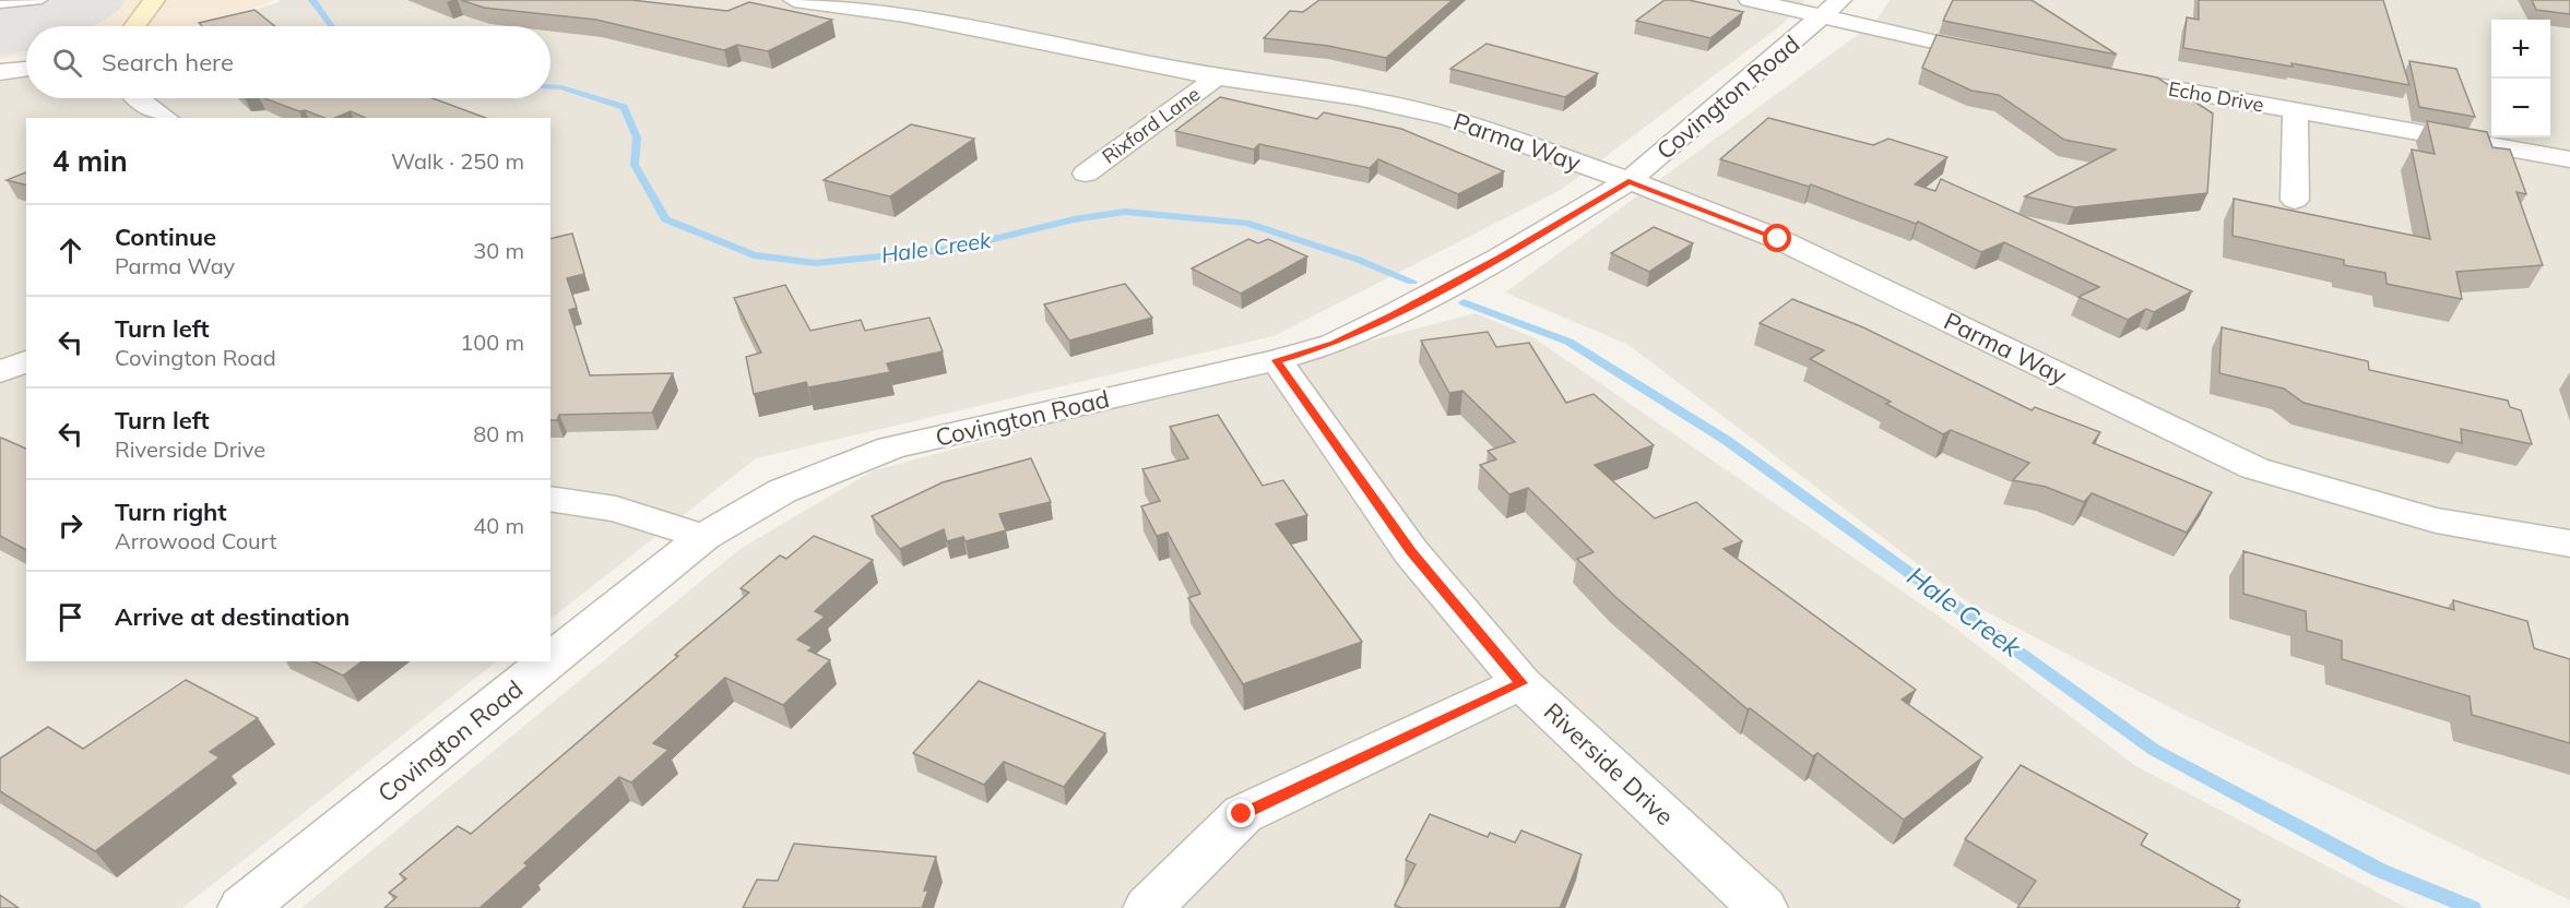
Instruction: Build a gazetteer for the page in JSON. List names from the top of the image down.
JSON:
{
  "streets": {
    "street": [
      "Covington Road",
      "Echo Drive",
      "Rixford Lane",
      "Parma Way",
      "Riverside Drive"
    ]
  },
  "crossings": [
    ["Covington Road", "Parma Way"],
    ["Covington Road", "Riverside Drive"],
    ["Rixford Lane", "Parma Way"]
  ],
  "water": ["Hale Creek"],
  "page": {
    "map_buttons": ["+", "−"],
    "search": "Search here",
    "heading": ["4 min", "Walk · 250 m"],
    "list": [
      ["Continue", "Parma Way", "30 m"],
      ["Turn left", "Covington Road", "100 m"],
      ["Turn left", "Riverside Drive", "80 m"],
      ["Turn right", "Arrowood Court", "40 m"],
      "Arrive at destination"
    ]
  }
}
